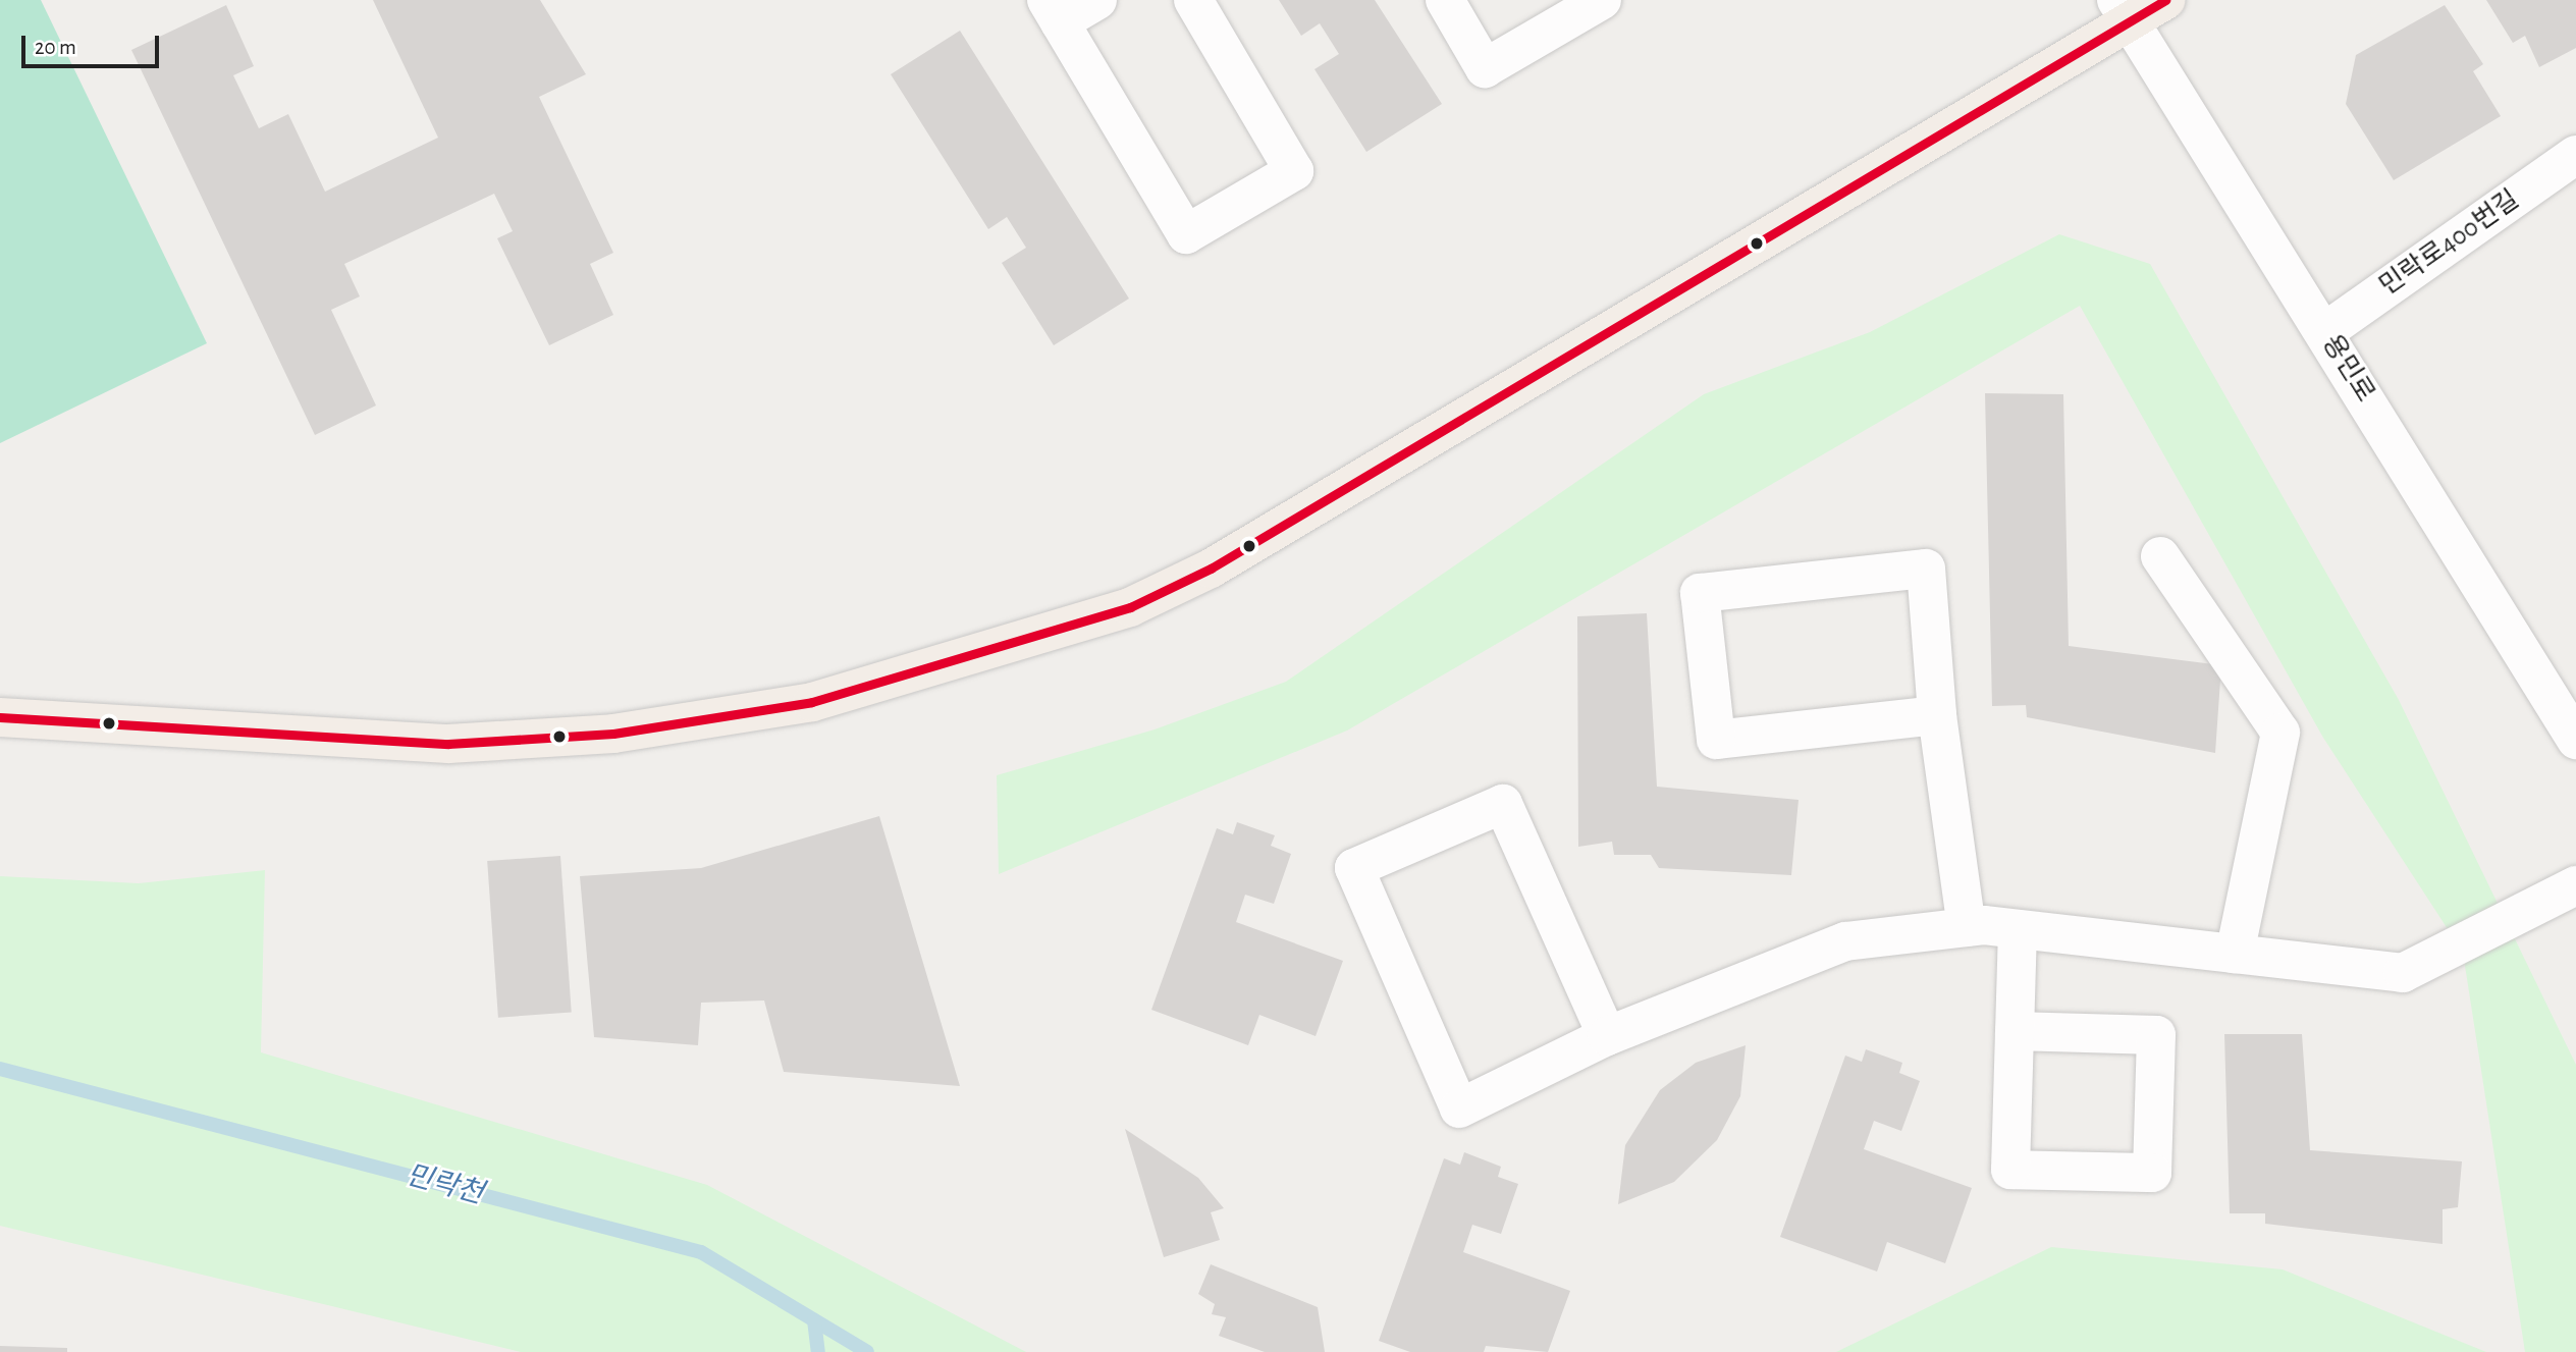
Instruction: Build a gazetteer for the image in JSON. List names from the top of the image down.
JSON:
{
  "streets": {
    "street": ["민락로400번길", "용민로"]
  },
  "crossings": [
    ["민락로400번길", "용민로"]
  ],
  "water": ["민락천"],
  "scale_bar": "20 m"
}
